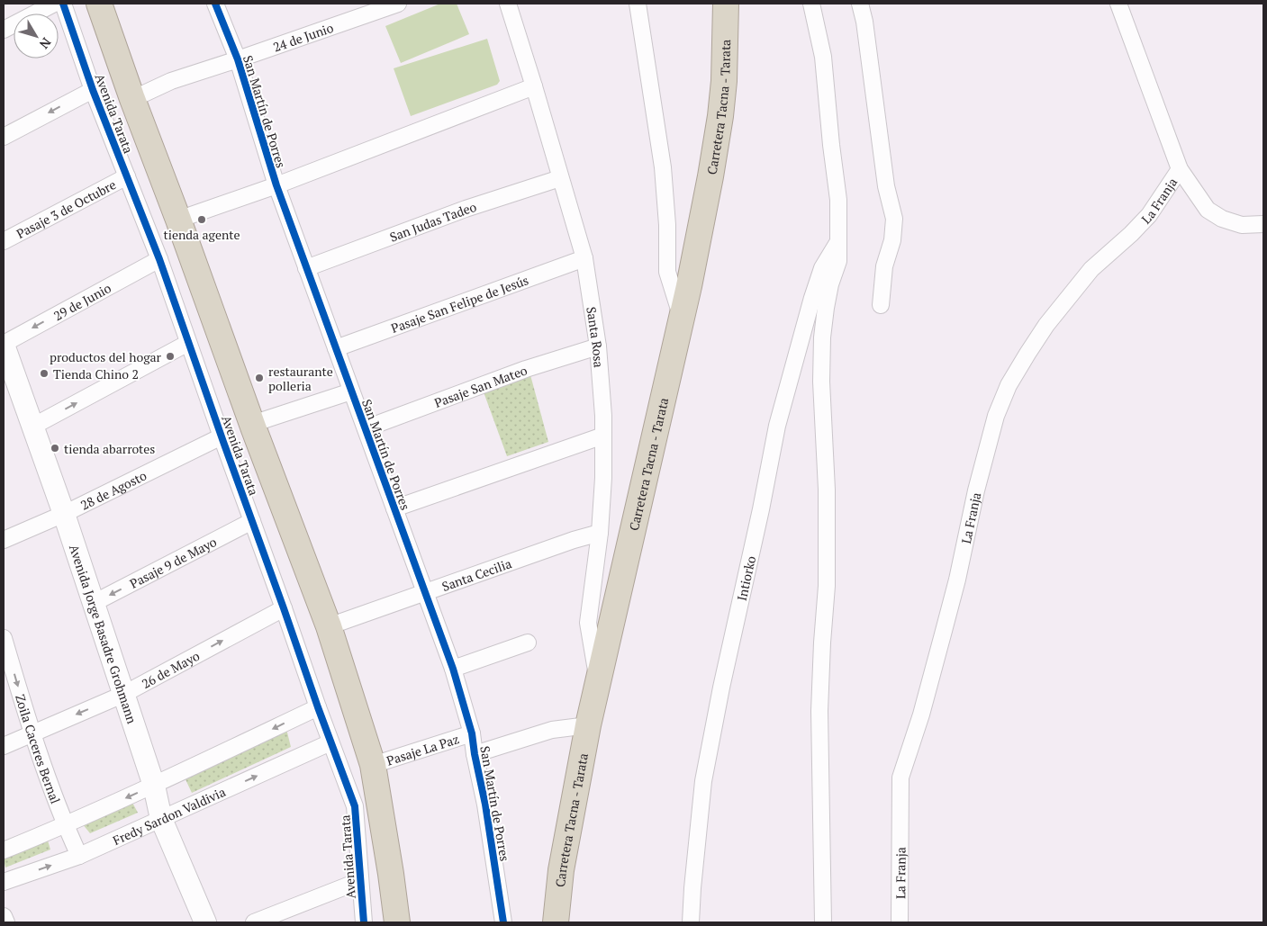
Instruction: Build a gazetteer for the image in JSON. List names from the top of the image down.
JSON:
{
  "streets": {
    "highway": ["Carretera Tacna - Tarata", "Avenida Tarata"],
    "street": [
      "24 de Junio",
      "San Martín de Porres",
      "La Franja",
      "Pasaje 3 de Octubre",
      "San Judas Tadeo",
      "29 de Junio",
      "Pasaje San Felipe de Jesús",
      "Santa Rosa",
      "Pasaje San Mateo",
      "28 de Agosto",
      "Pasaje 9 de Mayo",
      "Santa Cecilia",
      "Intiorko",
      "Avenida Jorge Basadre Grohmann",
      "26 de Mayo",
      "Zoila Caceres Bernal",
      "Pasaje La Paz",
      "Fredy Sardon Valdivia"
    ]
  },
  "crossings": [
    ["24 de Junio", "San Martín de Porres"],
    ["24 de Junio", "Avenida Tarata"],
    ["Carretera Tacna - Tarata", "Santa Rosa"],
    ["San Martín de Porres", "San Judas Tadeo"],
    ["San Martín de Porres", "Pasaje San Felipe de Jesús"],
    ["San Martín de Porres", "Pasaje San Mateo"],
    ["San Martín de Porres", "Santa Cecilia"],
    ["San Martín de Porres", "Pasaje La Paz"],
    ["Avenida Tarata", "Pasaje 3 de Octubre"],
    ["Avenida Tarata", "29 de Junio"],
    ["Avenida Tarata", "28 de Agosto"],
    ["Avenida Tarata", "Pasaje 9 de Mayo"],
    ["Avenida Tarata", "Santa Cecilia"],
    ["Avenida Tarata", "26 de Mayo"],
    ["Avenida Tarata", "Pasaje La Paz"],
    ["Avenida Tarata", "Fredy Sardon Valdivia"],
    ["San Judas Tadeo", "Santa Rosa"],
    ["29 de Junio", "Avenida Jorge Basadre Grohmann"],
    ["Pasaje San Felipe de Jesús", "Santa Rosa"],
    ["Santa Rosa", "Pasaje San Mateo"],
    ["Santa Rosa", "Santa Cecilia"],
    ["28 de Agosto", "Avenida Jorge Basadre Grohmann"],
    ["Pasaje 9 de Mayo", "Avenida Jorge Basadre Grohmann"],
    ["Avenida Jorge Basadre Grohmann", "26 de Mayo"],
    ["Avenida Jorge Basadre Grohmann", "Fredy Sardon Valdivia"],
    ["26 de Mayo", "Zoila Caceres Bernal"],
    ["Zoila Caceres Bernal", "Fredy Sardon Valdivia"]
  ],
  "one_way": ["Pasaje 9 de Mayo", "Zoila Caceres Bernal"],
  "places": [
    "tienda agente",
    "productos del hogar",
    "Tienda Chino 2",
    "restaurante polleria",
    "tienda abarrotes"
  ],
  "north": "bottom right"
}
